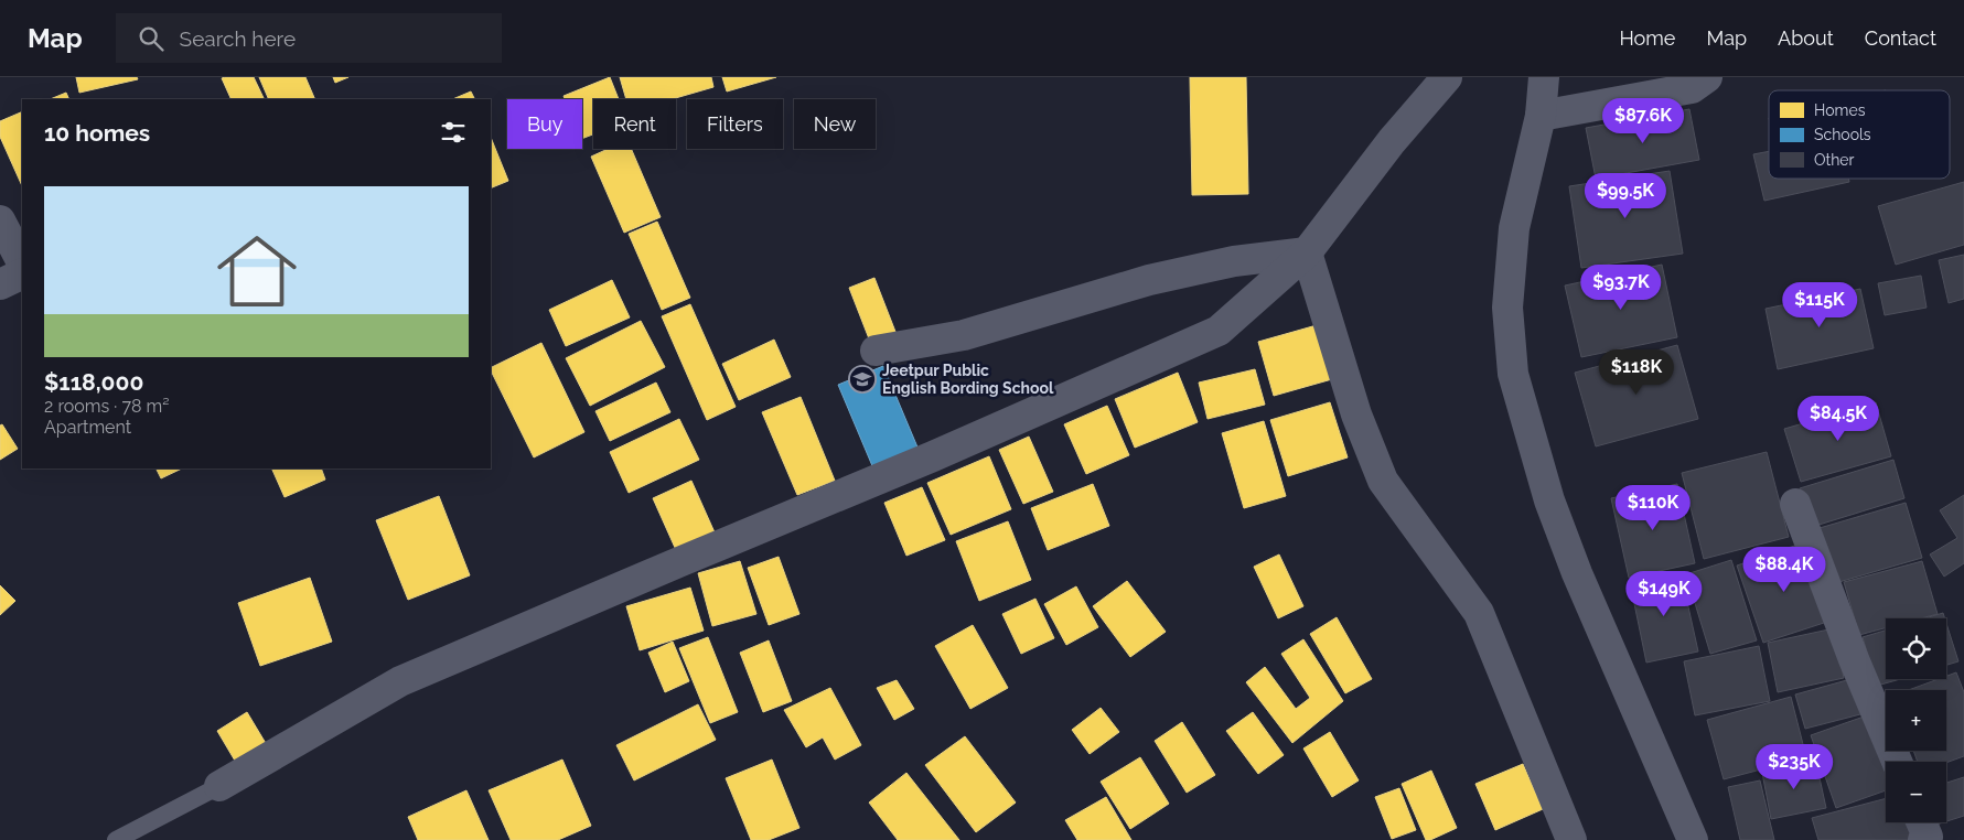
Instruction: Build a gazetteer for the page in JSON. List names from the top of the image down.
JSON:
{
  "places": {
    "school or university": ["Jeetpur Public English Bording School"]
  },
  "legend": ["Homes", "Schools", "Other"],
  "page": {
    "header": "Map",
    "search": "Search here",
    "nav": [
      "Home",
      "Map",
      "About",
      "Contact"
    ],
    "price": [
      "$87.6K",
      "$99.5K",
      "$93.7K",
      "$115K",
      "$118K",
      "$84.5K",
      "$110K",
      "$88.4K",
      "$149K",
      "$235K"
    ],
    "chip": [
      "Buy",
      "Rent",
      "Filters",
      "New"
    ],
    "heading": "10 homes",
    "list": [
      {
        "name": "$118,000",
        "note": "2 rooms · 78 m² · Apartment"
      }
    ],
    "map_buttons": ["+", "−"]
  }
}
